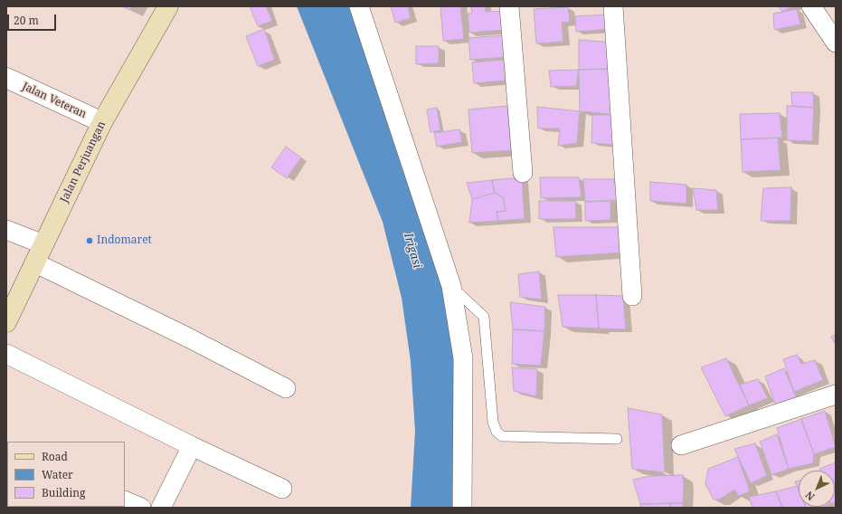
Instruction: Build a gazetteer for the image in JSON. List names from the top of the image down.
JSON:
{
  "streets": {
    "main road": ["Jalan Perjuangan"],
    "street": ["Jalan Veteran"]
  },
  "crossings": [
    ["Jalan Veteran", "Jalan Perjuangan"]
  ],
  "water": ["Irigasi"],
  "places": ["Indomaret"],
  "legend": ["Road", "Water", "Building"],
  "scale_bar": "20 m",
  "north": "bottom left"
}
